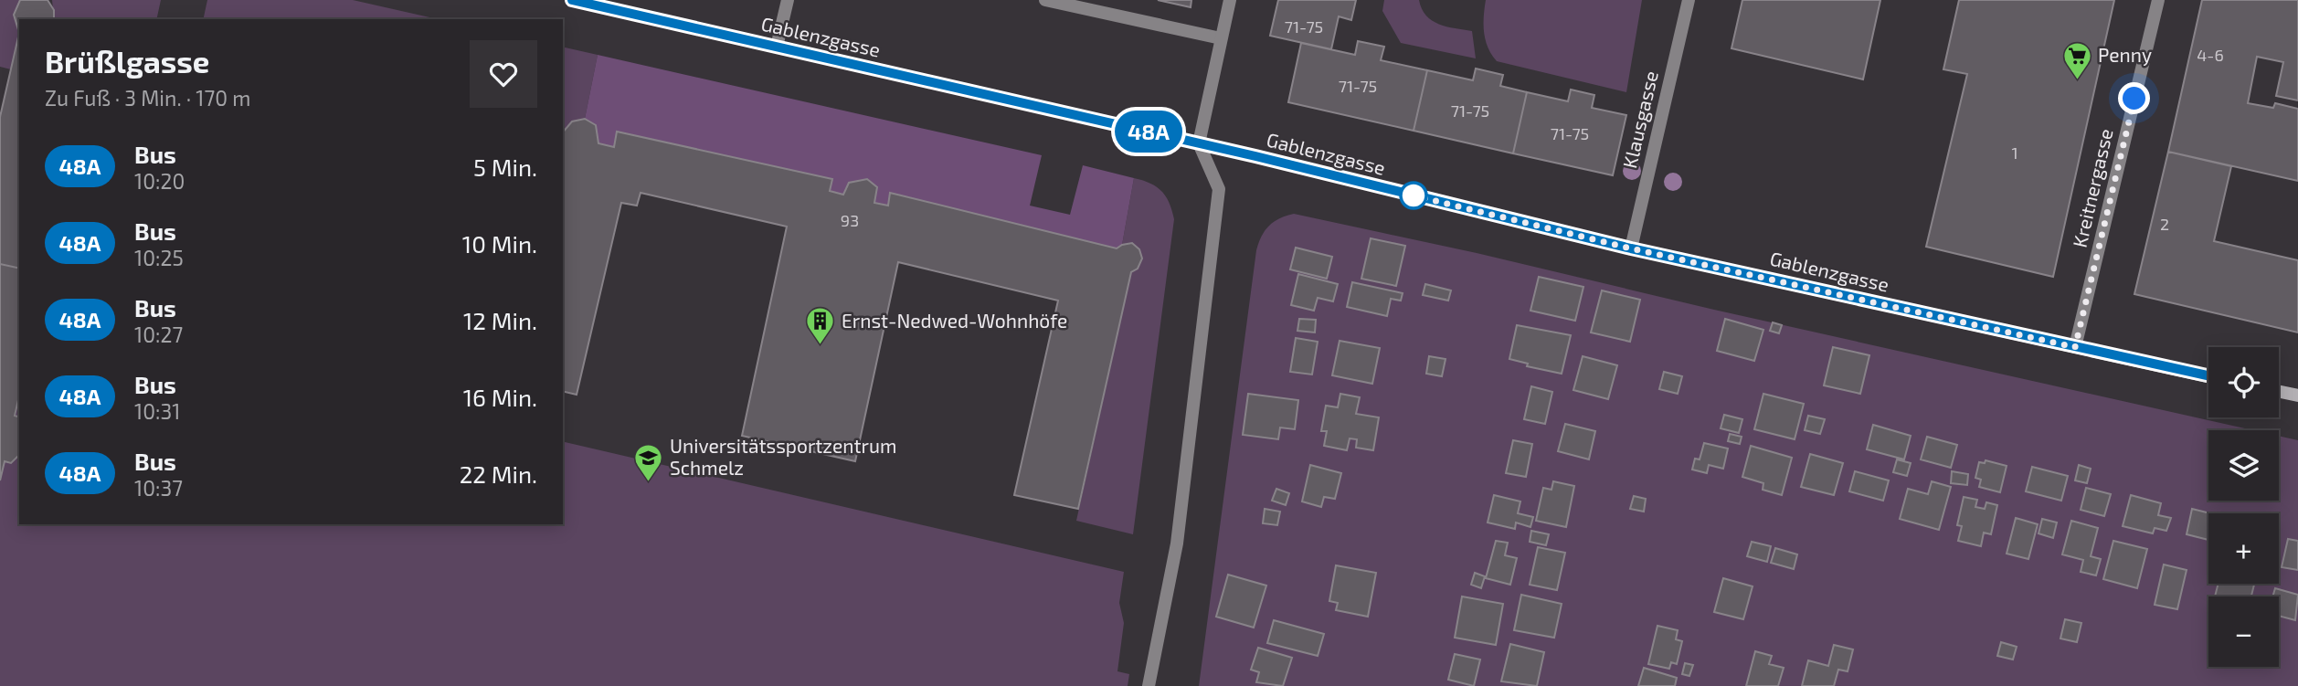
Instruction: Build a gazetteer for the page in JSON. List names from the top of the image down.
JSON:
{
  "streets": {
    "main road": ["Gablenzgasse"],
    "street": ["Klausgasse", "Kreitnergasse"]
  },
  "crossings": [
    ["Gablenzgasse", "Klausgasse"],
    ["Gablenzgasse", "Kreitnergasse"]
  ],
  "places": {
    "supermarket": ["Penny"],
    "building": ["Ernst-Nedwed-Wohnhöfe"],
    "school or university": ["Universitätssportzentrum Schmelz"]
  },
  "lines": ["bus line 48A"],
  "house_numbers": [
    "71-75",
    "4-6",
    "71-75",
    "71-75",
    "71-75",
    "1",
    "93",
    "2"
  ],
  "page": {
    "on_map": "48A",
    "heading": ["Brüßlgasse", "Zu Fuß · 3 Min. · 170 m"],
    "list": [
      {
        "mark": "48A",
        "name": "Bus",
        "note": "10:20",
        "value": "5 Min."
      },
      {
        "mark": "48A",
        "name": "Bus",
        "note": "10:25",
        "value": "10 Min."
      },
      {
        "mark": "48A",
        "name": "Bus",
        "note": "10:27",
        "value": "12 Min."
      },
      {
        "mark": "48A",
        "name": "Bus",
        "note": "10:31",
        "value": "16 Min."
      },
      {
        "mark": "48A",
        "name": "Bus",
        "note": "10:37",
        "value": "22 Min."
      }
    ],
    "map_buttons": ["+", "−"]
  }
}
